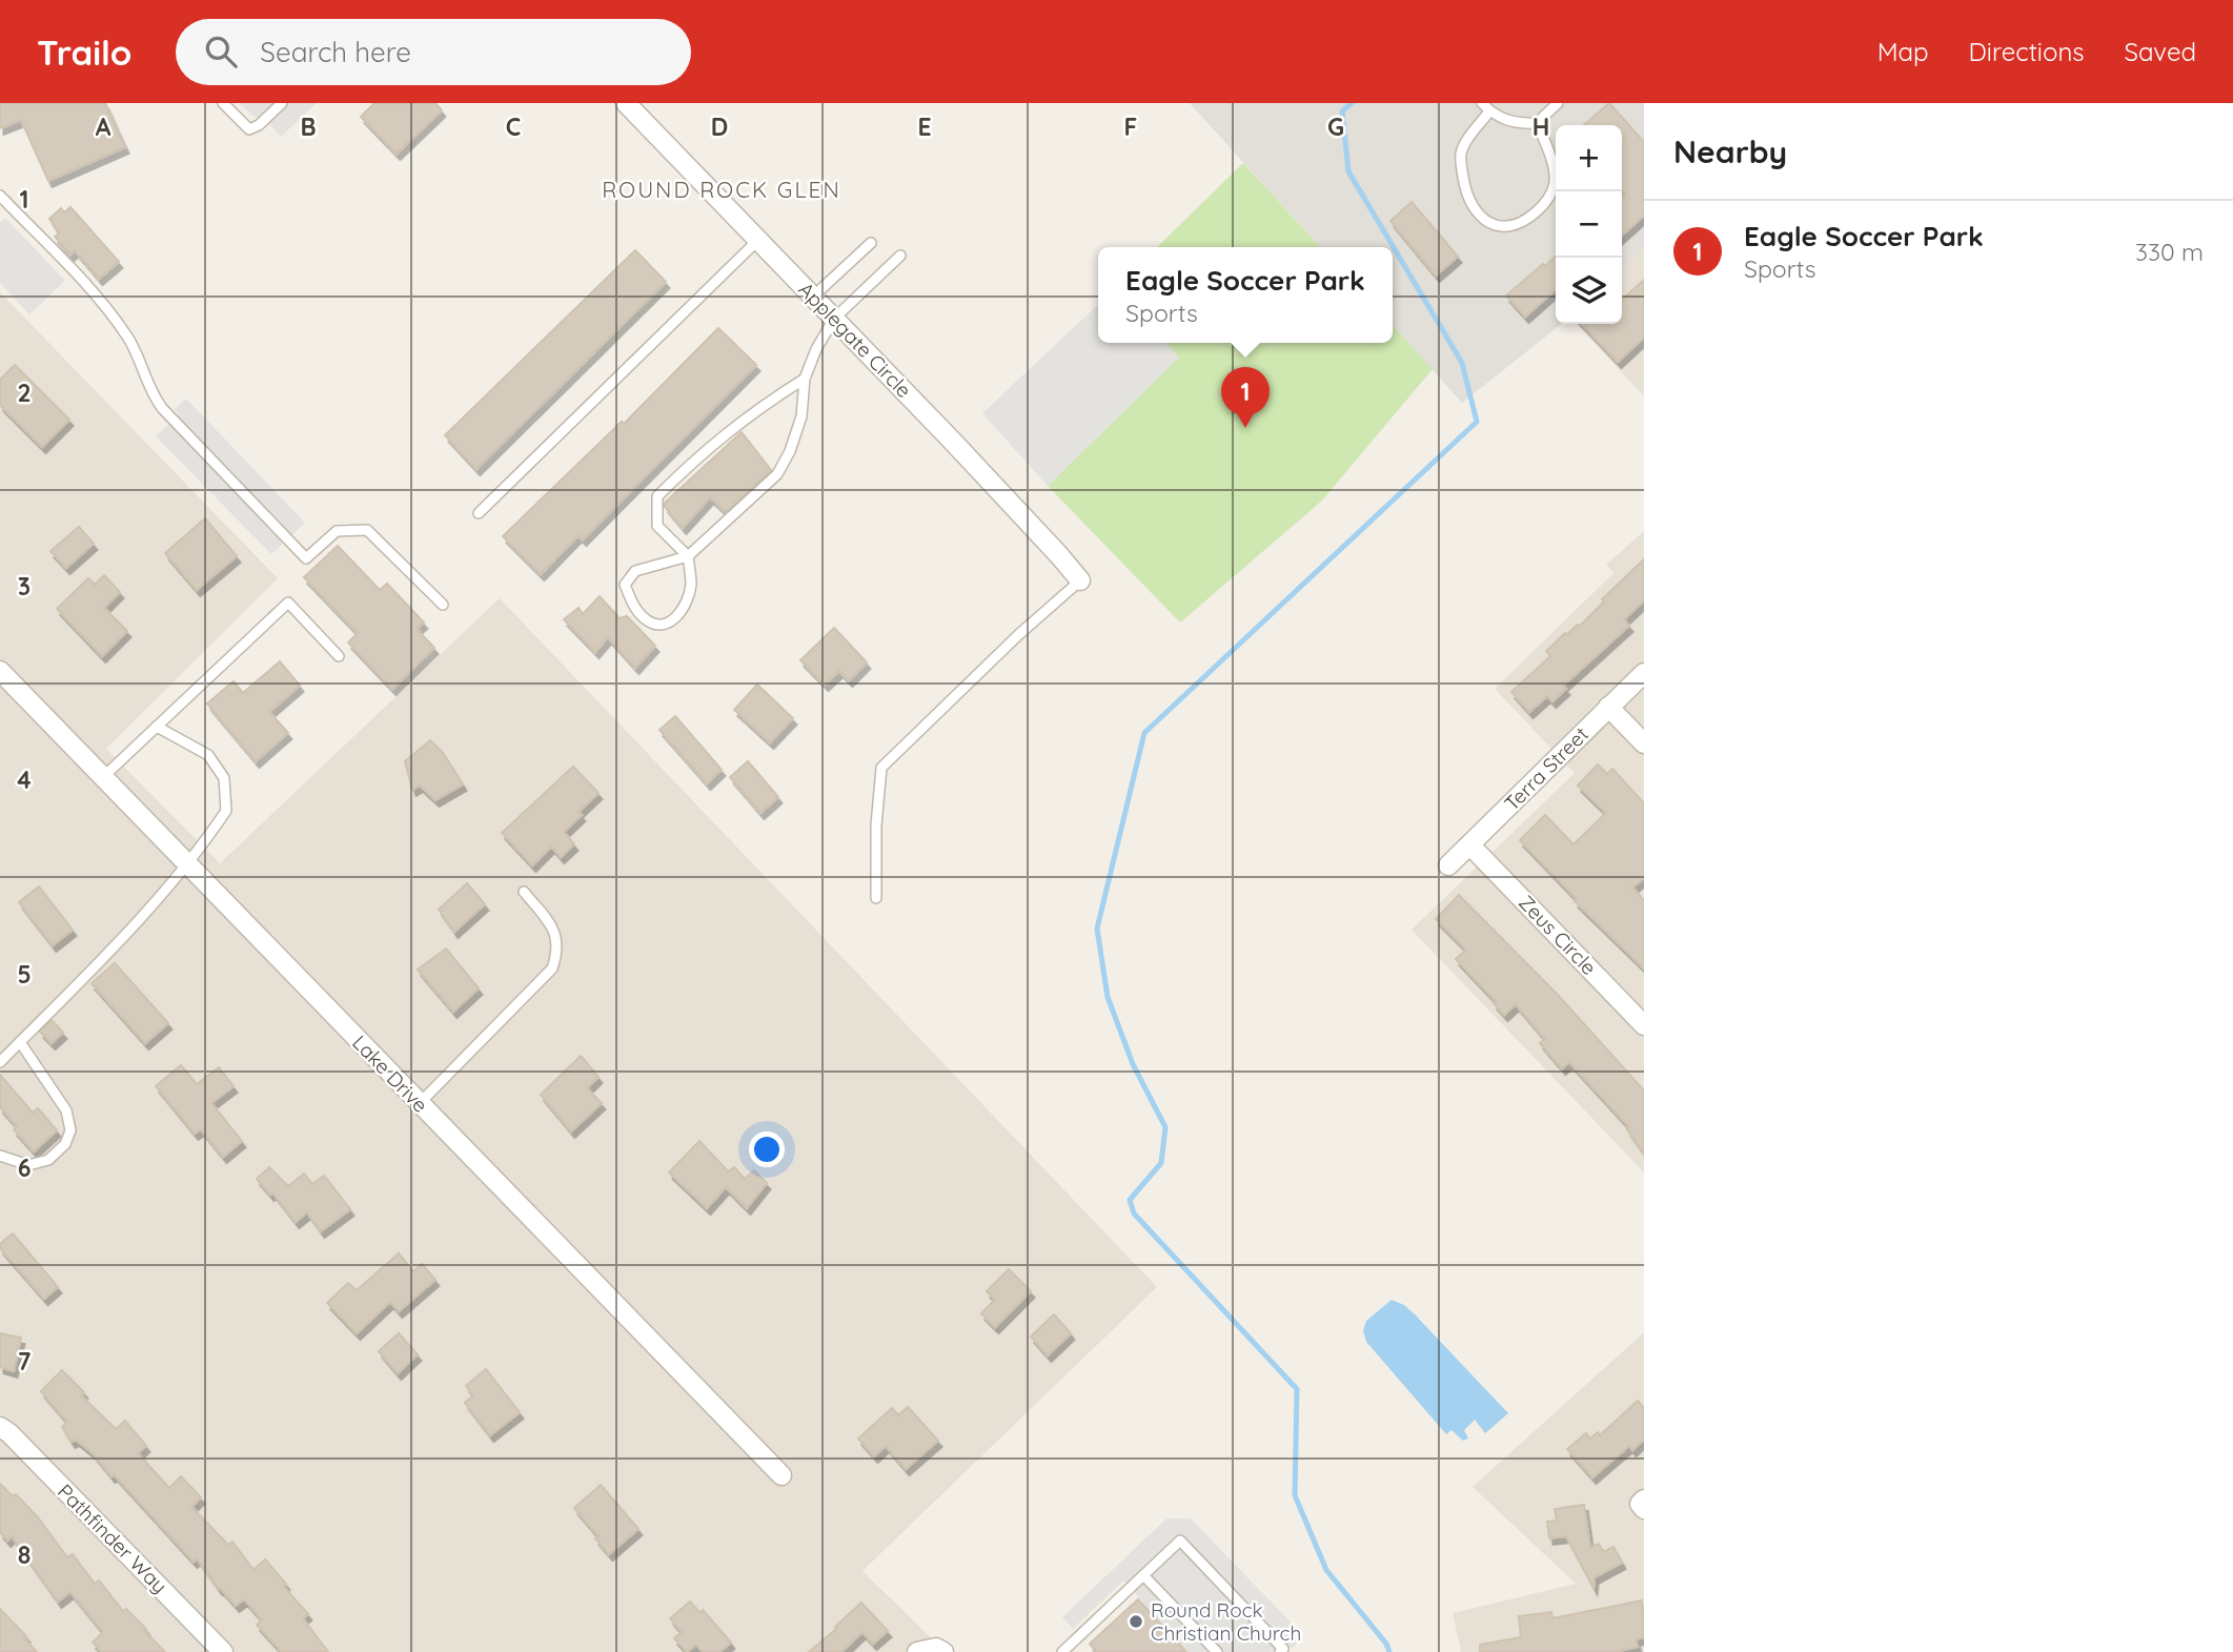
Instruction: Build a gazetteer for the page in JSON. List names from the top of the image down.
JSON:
{
  "streets": {
    "street": [
      "Applegate Circle",
      "Terra Street",
      "Zeus Circle",
      "Lake Drive",
      "Pathfinder Way"
    ]
  },
  "crossings": [
    ["Terra Street", "Zeus Circle"]
  ],
  "districts": ["ROUND ROCK GLEN"],
  "places": ["Round Rock Christian Church"],
  "page": {
    "header": "Trailo",
    "search": "Search here",
    "nav": ["Map", "Directions", "Saved"],
    "heading": "Nearby",
    "map_buttons": ["+", "−"],
    "list": [
      {
        "mark": "1",
        "name": "Eagle Soccer Park",
        "note": "Sports",
        "value": "330 m"
      }
    ],
    "popup": ["Eagle Soccer Park", "Sports"],
    "pins": "1"
  },
  "grid": {
    "columns": [
      "A",
      "B",
      "C",
      "D",
      "E",
      "F",
      "G",
      "H"
    ],
    "rows": [
      "1",
      "2",
      "3",
      "4",
      "5",
      "6",
      "7",
      "8"
    ]
  }
}
